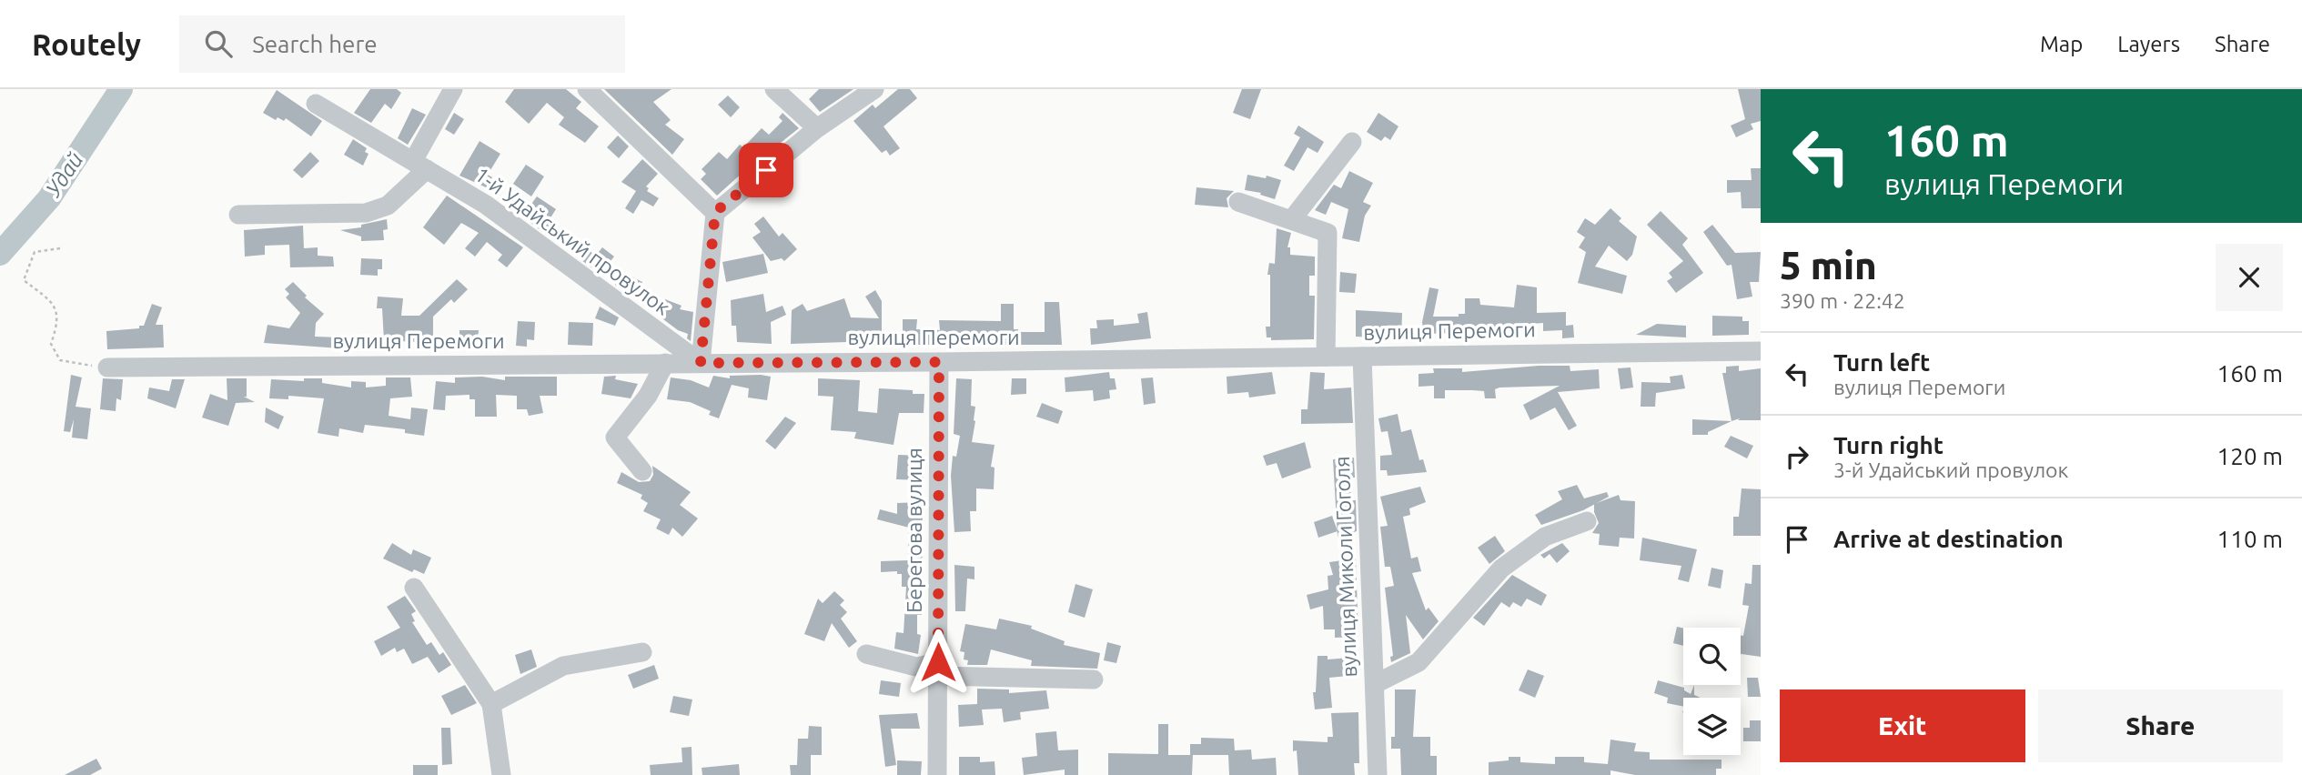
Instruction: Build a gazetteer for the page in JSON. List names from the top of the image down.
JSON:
{
  "streets": {
    "street": [
      "1-й Удайський провулок",
      "вулиця Перемоги",
      "Берегова вулиця",
      "вулиця Миколи Гоголя"
    ]
  },
  "crossings": [
    ["1-й Удайський провулок", "вулиця Перемоги"],
    ["вулиця Перемоги", "Берегова вулиця"],
    ["вулиця Перемоги", "вулиця Миколи Гоголя"]
  ],
  "water": ["Удай"],
  "page": {
    "header": "Routely",
    "search": "Search here",
    "nav": ["Map", "Layers", "Share"],
    "turn": ["160 m", "вулиця Перемоги"],
    "heading": ["5 min", "390 m · 22:42"],
    "list": [
      {
        "name": "Turn left",
        "note": "вулиця Перемоги",
        "value": "160 m"
      },
      {
        "name": "Turn right",
        "note": "3-й Удайський провулок",
        "value": "120 m"
      },
      {
        "name": "Arrive at destination",
        "value": "110 m"
      }
    ],
    "buttons": ["Exit", "Share"]
  }
}
